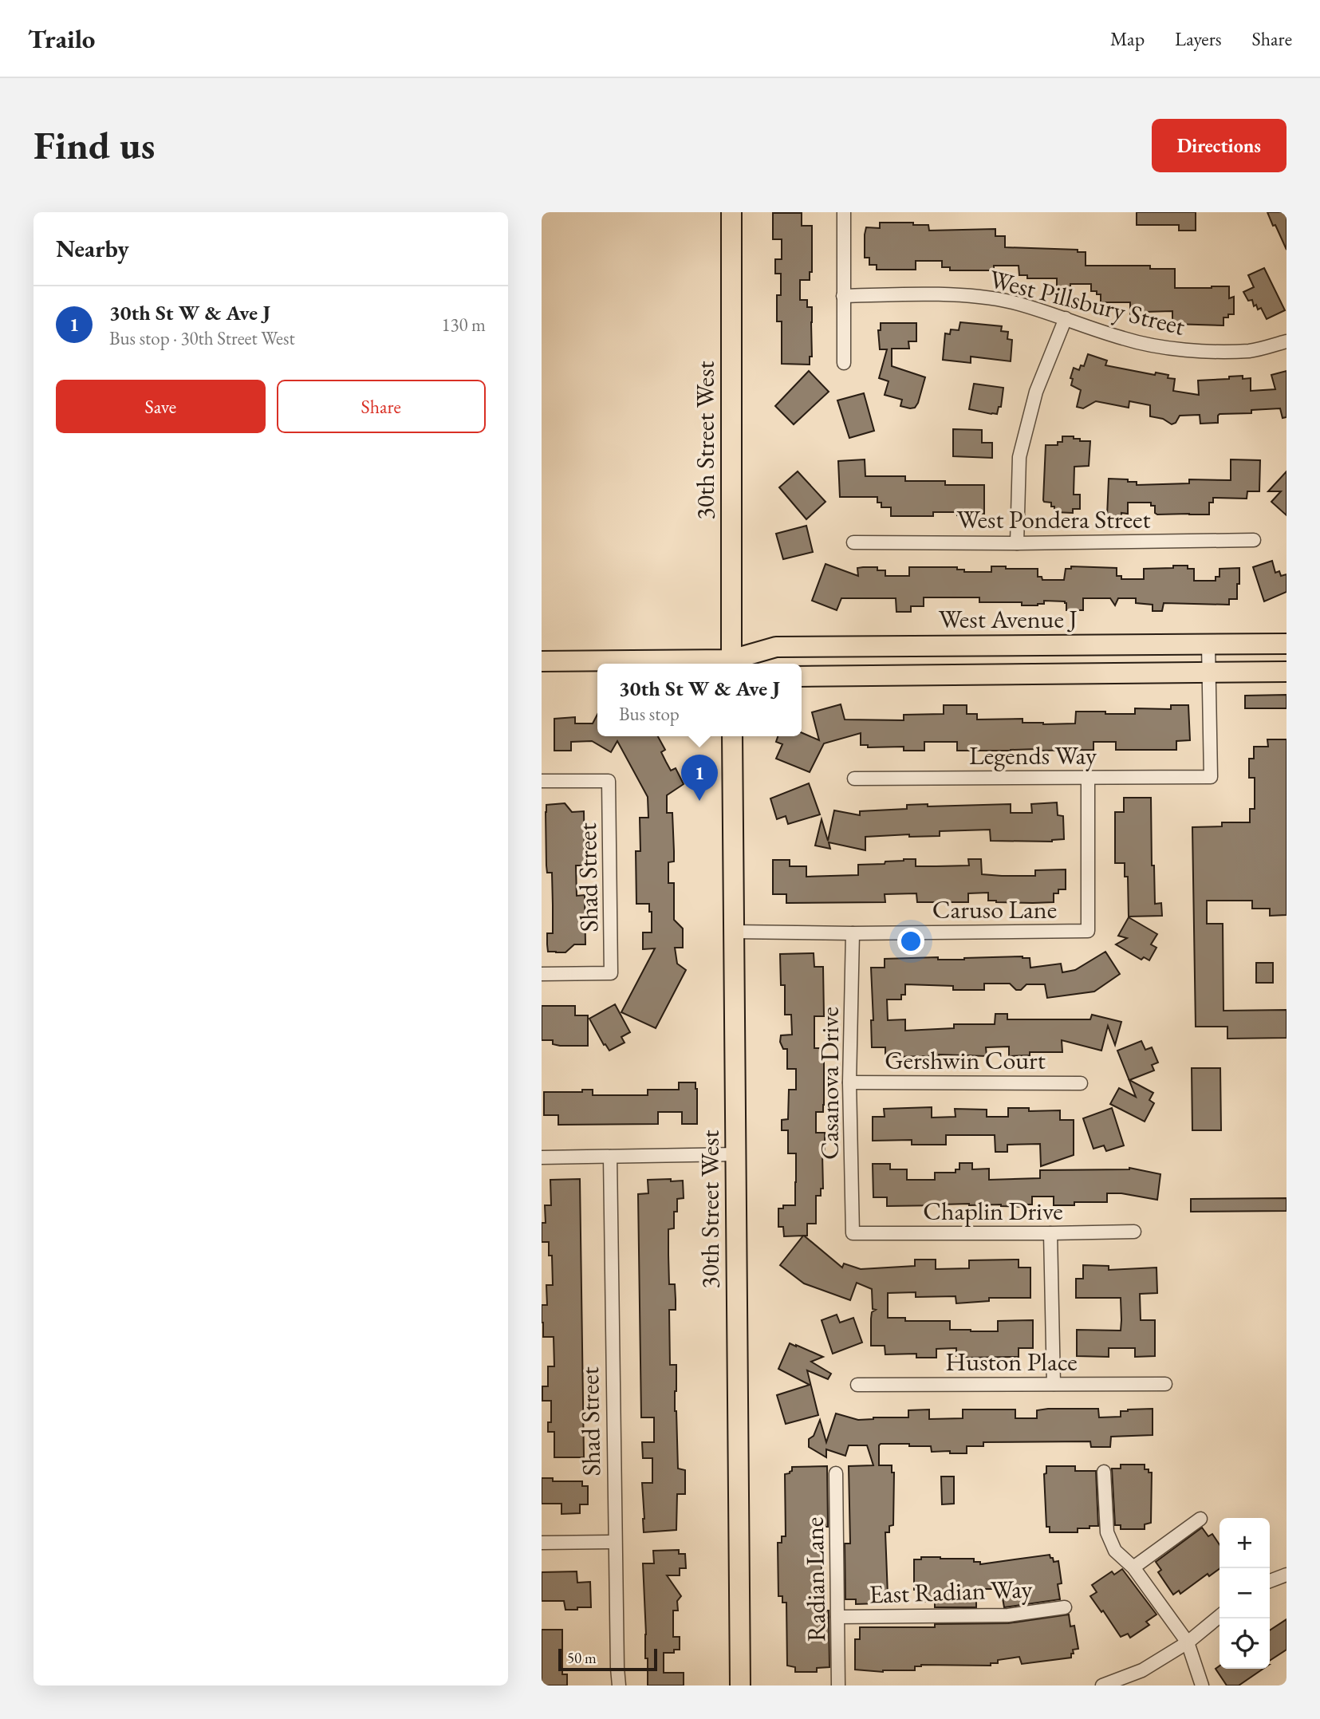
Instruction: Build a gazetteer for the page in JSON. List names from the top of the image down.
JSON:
{
  "streets": {
    "main road": ["30th Street West", "West Avenue J"],
    "street": [
      "West Pillsbury Street",
      "West Pondera Street",
      "Legends Way",
      "Shad Street",
      "Caruso Lane",
      "Gershwin Court",
      "Casanova Drive",
      "Chaplin Drive",
      "Huston Place",
      "Radian Lane",
      "East Radian Way"
    ]
  },
  "crossings": [
    ["30th Street West", "West Avenue J"],
    ["30th Street West", "Caruso Lane"],
    ["Legends Way", "Caruso Lane"],
    ["Caruso Lane", "Casanova Drive"],
    ["Gershwin Court", "Casanova Drive"],
    ["Casanova Drive", "Chaplin Drive"],
    ["Radian Lane", "East Radian Way"]
  ],
  "scale_bar": "50 m",
  "page": {
    "header": "Trailo",
    "nav": ["Map", "Layers", "Share"],
    "buttons": [
      "Directions",
      ["Save", "Share"]
    ],
    "title": "Find us",
    "heading": "Nearby",
    "list": [
      {
        "mark": "1",
        "name": "30th St W & Ave J",
        "note": "Bus stop · 30th Street West",
        "value": "130 m"
      }
    ],
    "popup": ["30th St W & Ave J", "Bus stop"],
    "pins": "1",
    "map_buttons": ["+", "−"],
    "scale": "50 m"
  }
}
